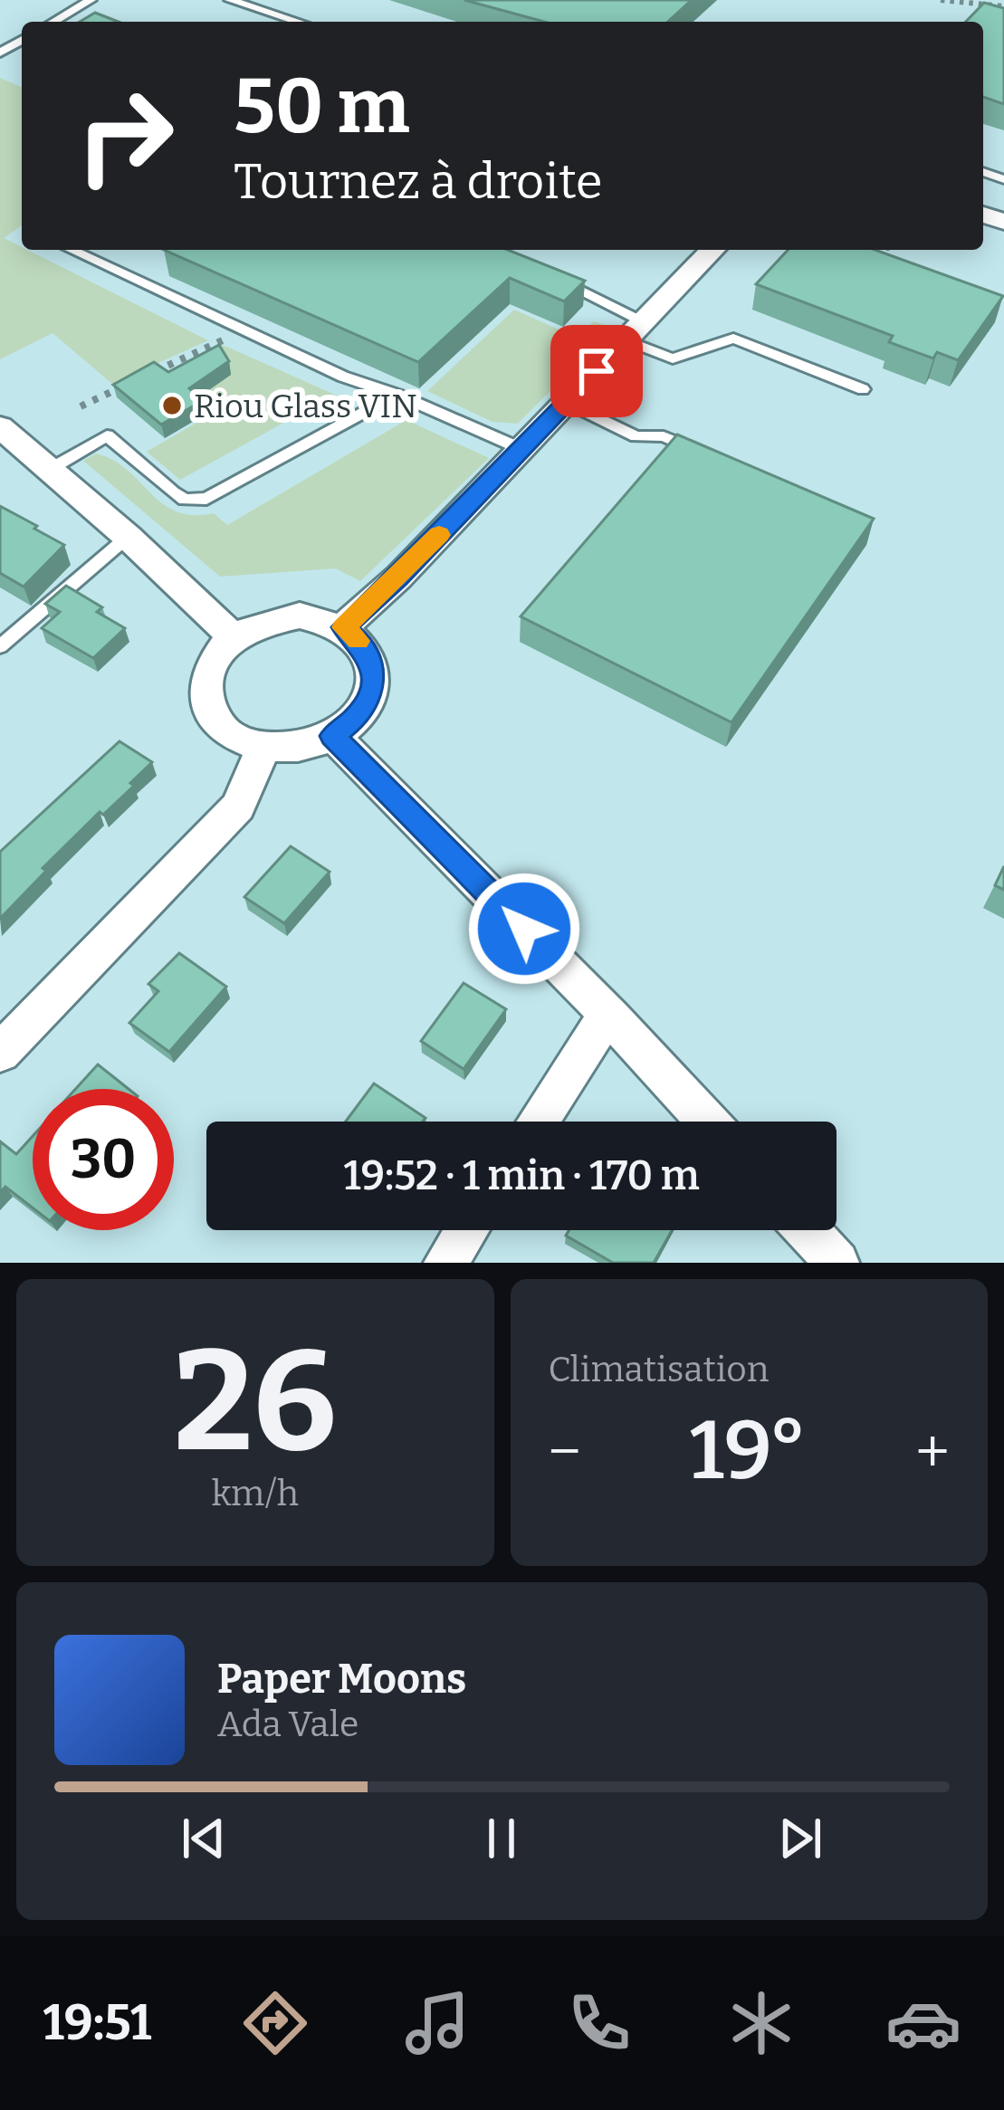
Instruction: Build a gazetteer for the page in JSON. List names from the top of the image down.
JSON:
{
  "places": ["Riou Glass VIN"],
  "page": {
    "turn": ["50 m", "Tournez à droite"],
    "limit": "30",
    "trip": "19:52 · 1 min · 170 m",
    "tile": [
      ["26", "km/h"],
      "Climatisation"
    ],
    "heat": ["−", "19°", "+"],
    "song": ["Paper Moons", "Ada Vale"],
    "tabs": "19:51"
  }
}
